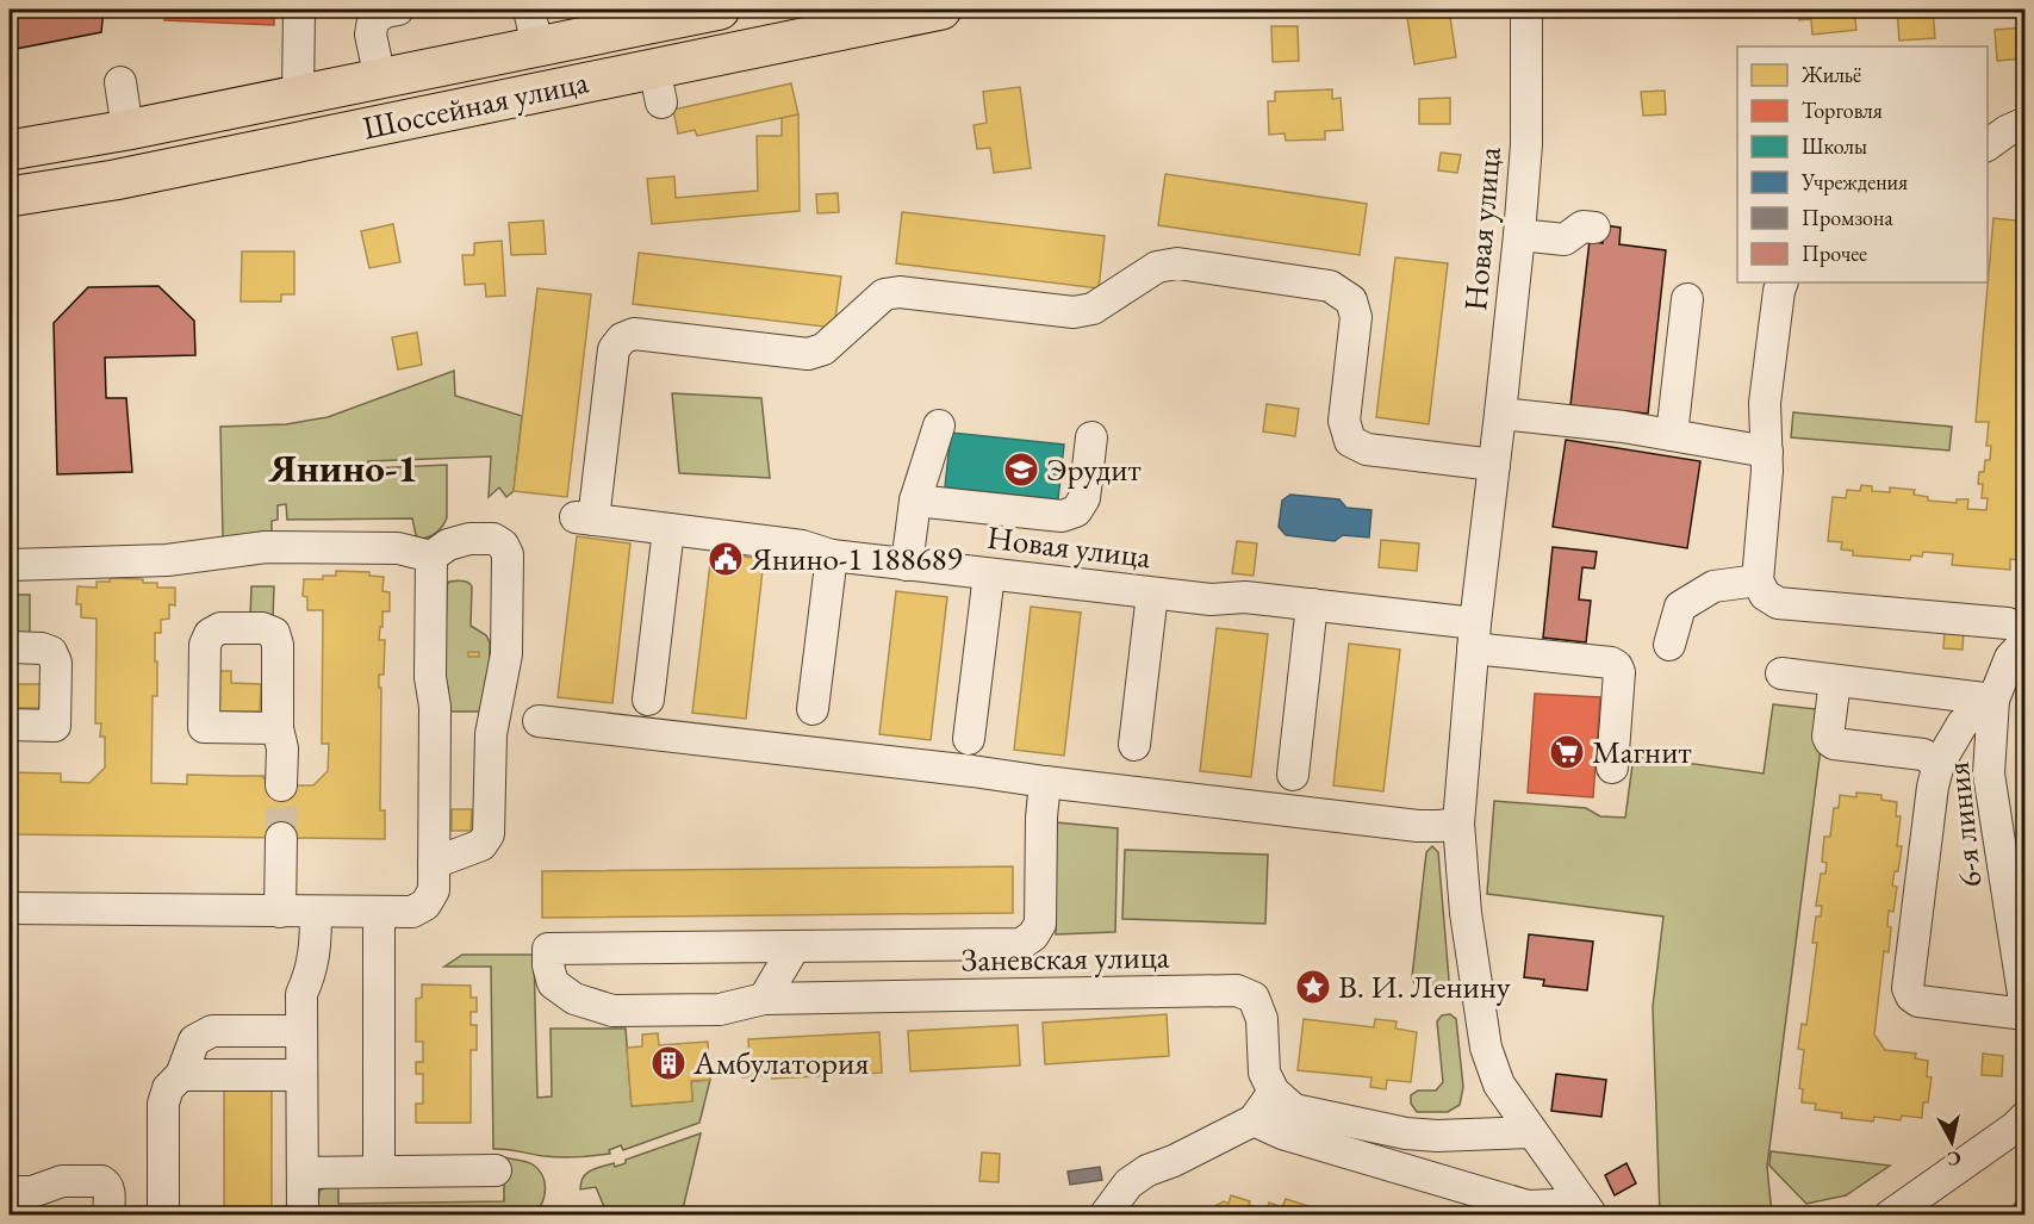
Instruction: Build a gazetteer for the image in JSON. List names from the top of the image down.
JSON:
{
  "streets": {
    "main road": ["Шоссейная улица"],
    "street": ["Новая улица", "6-я линия", "Заневская улица"]
  },
  "districts": ["Янино-1"],
  "places": {
    "school or university": ["Эрудит"],
    "public building": ["Янино-1 188689"],
    "supermarket": ["Магнит"],
    "place": ["В. И. Ленину"],
    "building": ["Амбулатория"]
  },
  "legend": [
    "Жильё",
    "Торговля",
    "Школы",
    "Учреждения",
    "Промзона",
    "Прочее"
  ],
  "north": "bottom"
}
